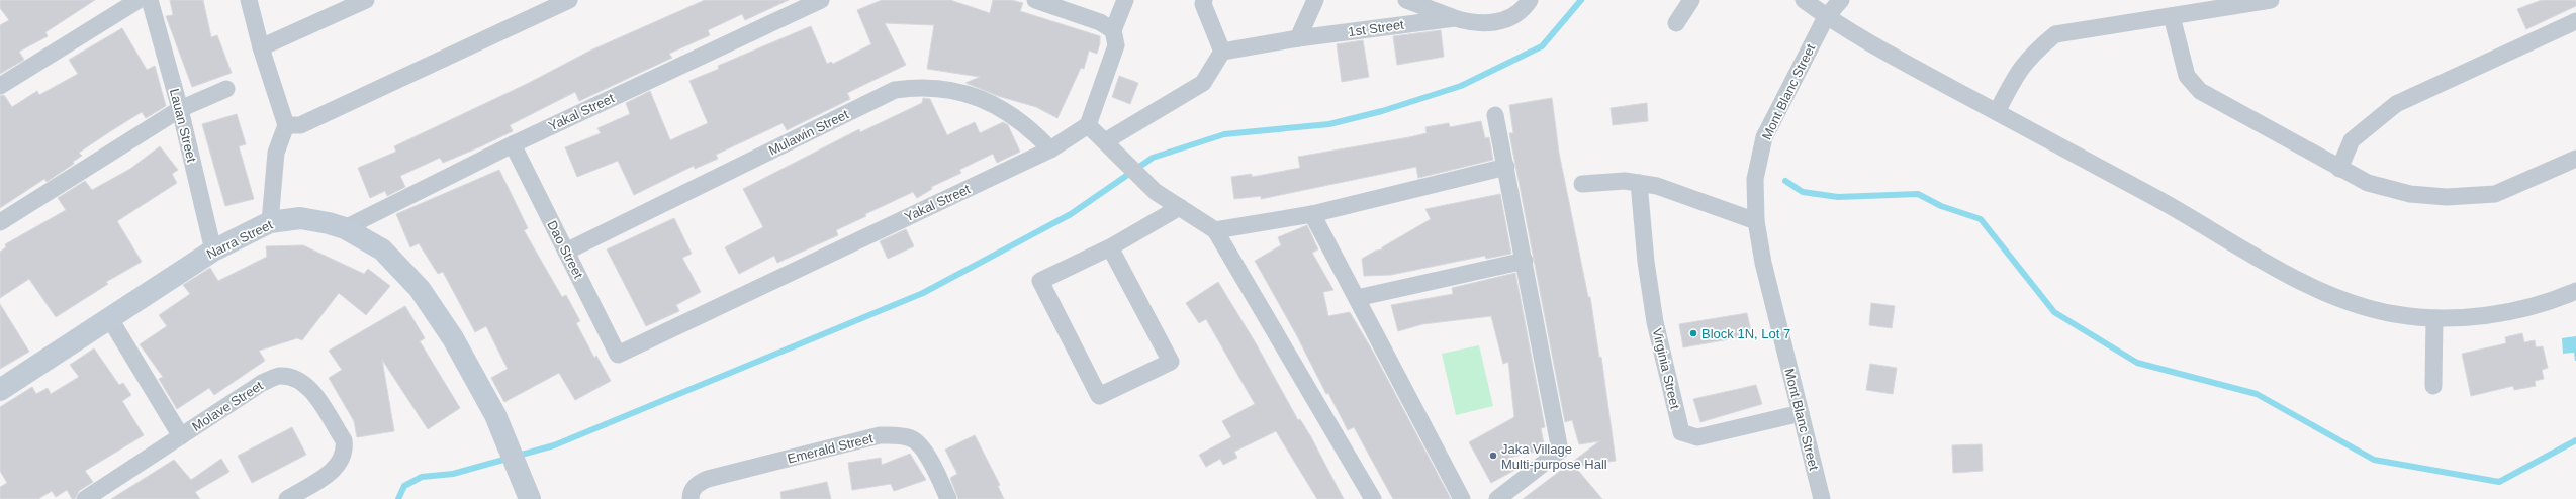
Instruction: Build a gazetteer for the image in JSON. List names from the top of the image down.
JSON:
{
  "streets": {
    "street": [
      "1st Street",
      "Mont Blanc Street",
      "Yakal Street",
      "Lauan Street",
      "Mulawin Street",
      "Narra Street",
      "Dao Street",
      "Virginia Street",
      "Molave Street",
      "Emerald Street"
    ]
  },
  "crossings": [
    ["Mont Blanc Street", "Virginia Street"],
    ["Yakal Street", "Mulawin Street"],
    ["Yakal Street", "Narra Street"],
    ["Yakal Street", "Dao Street"],
    ["Lauan Street", "Narra Street"],
    ["Mulawin Street", "Dao Street"]
  ],
  "places": ["Block 1N, Lot 7", "Jaka Village Multi-purpose Hall"]
}
